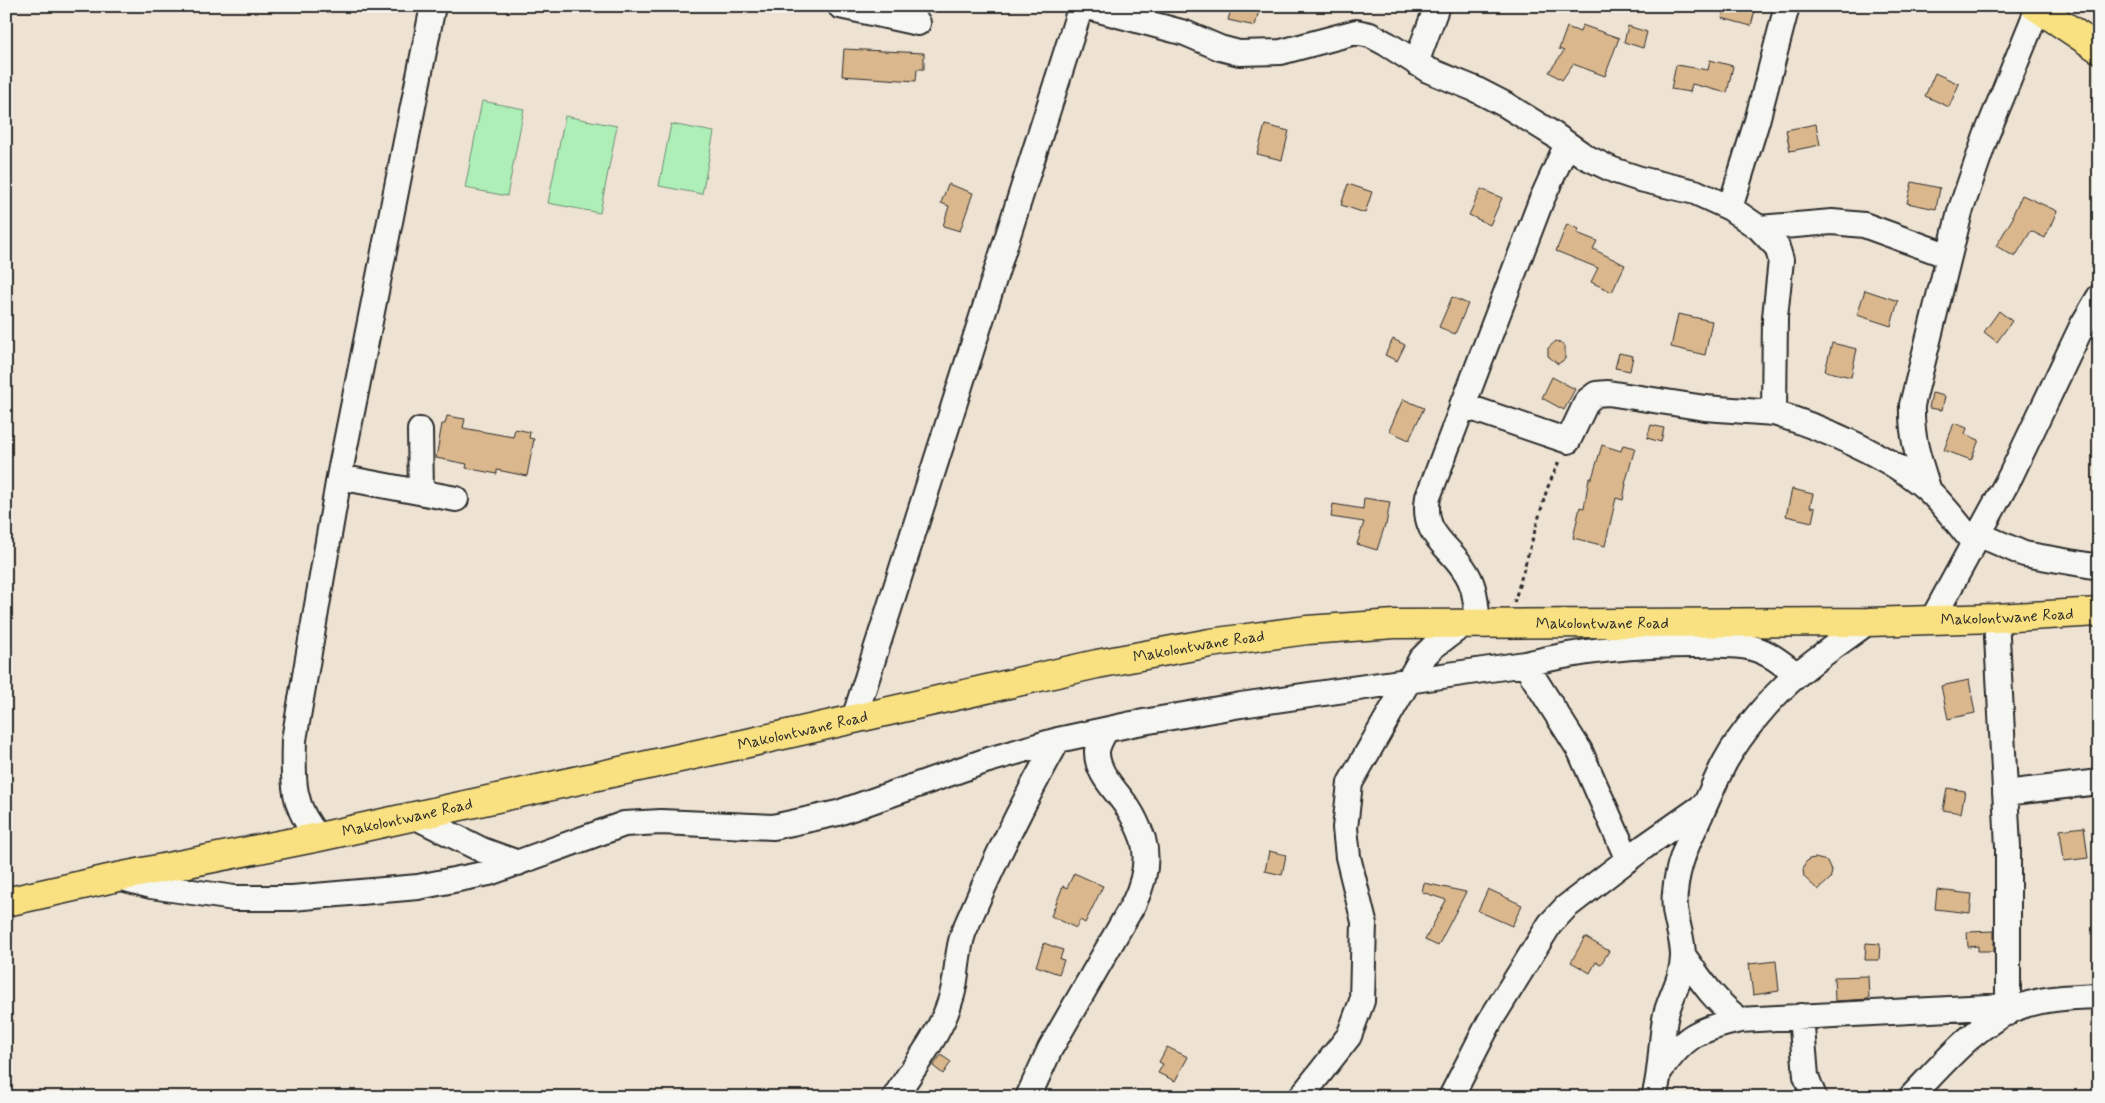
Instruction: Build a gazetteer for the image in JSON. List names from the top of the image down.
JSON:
{
  "streets": {
    "main road": ["Makolontwane Road"]
  }
}
